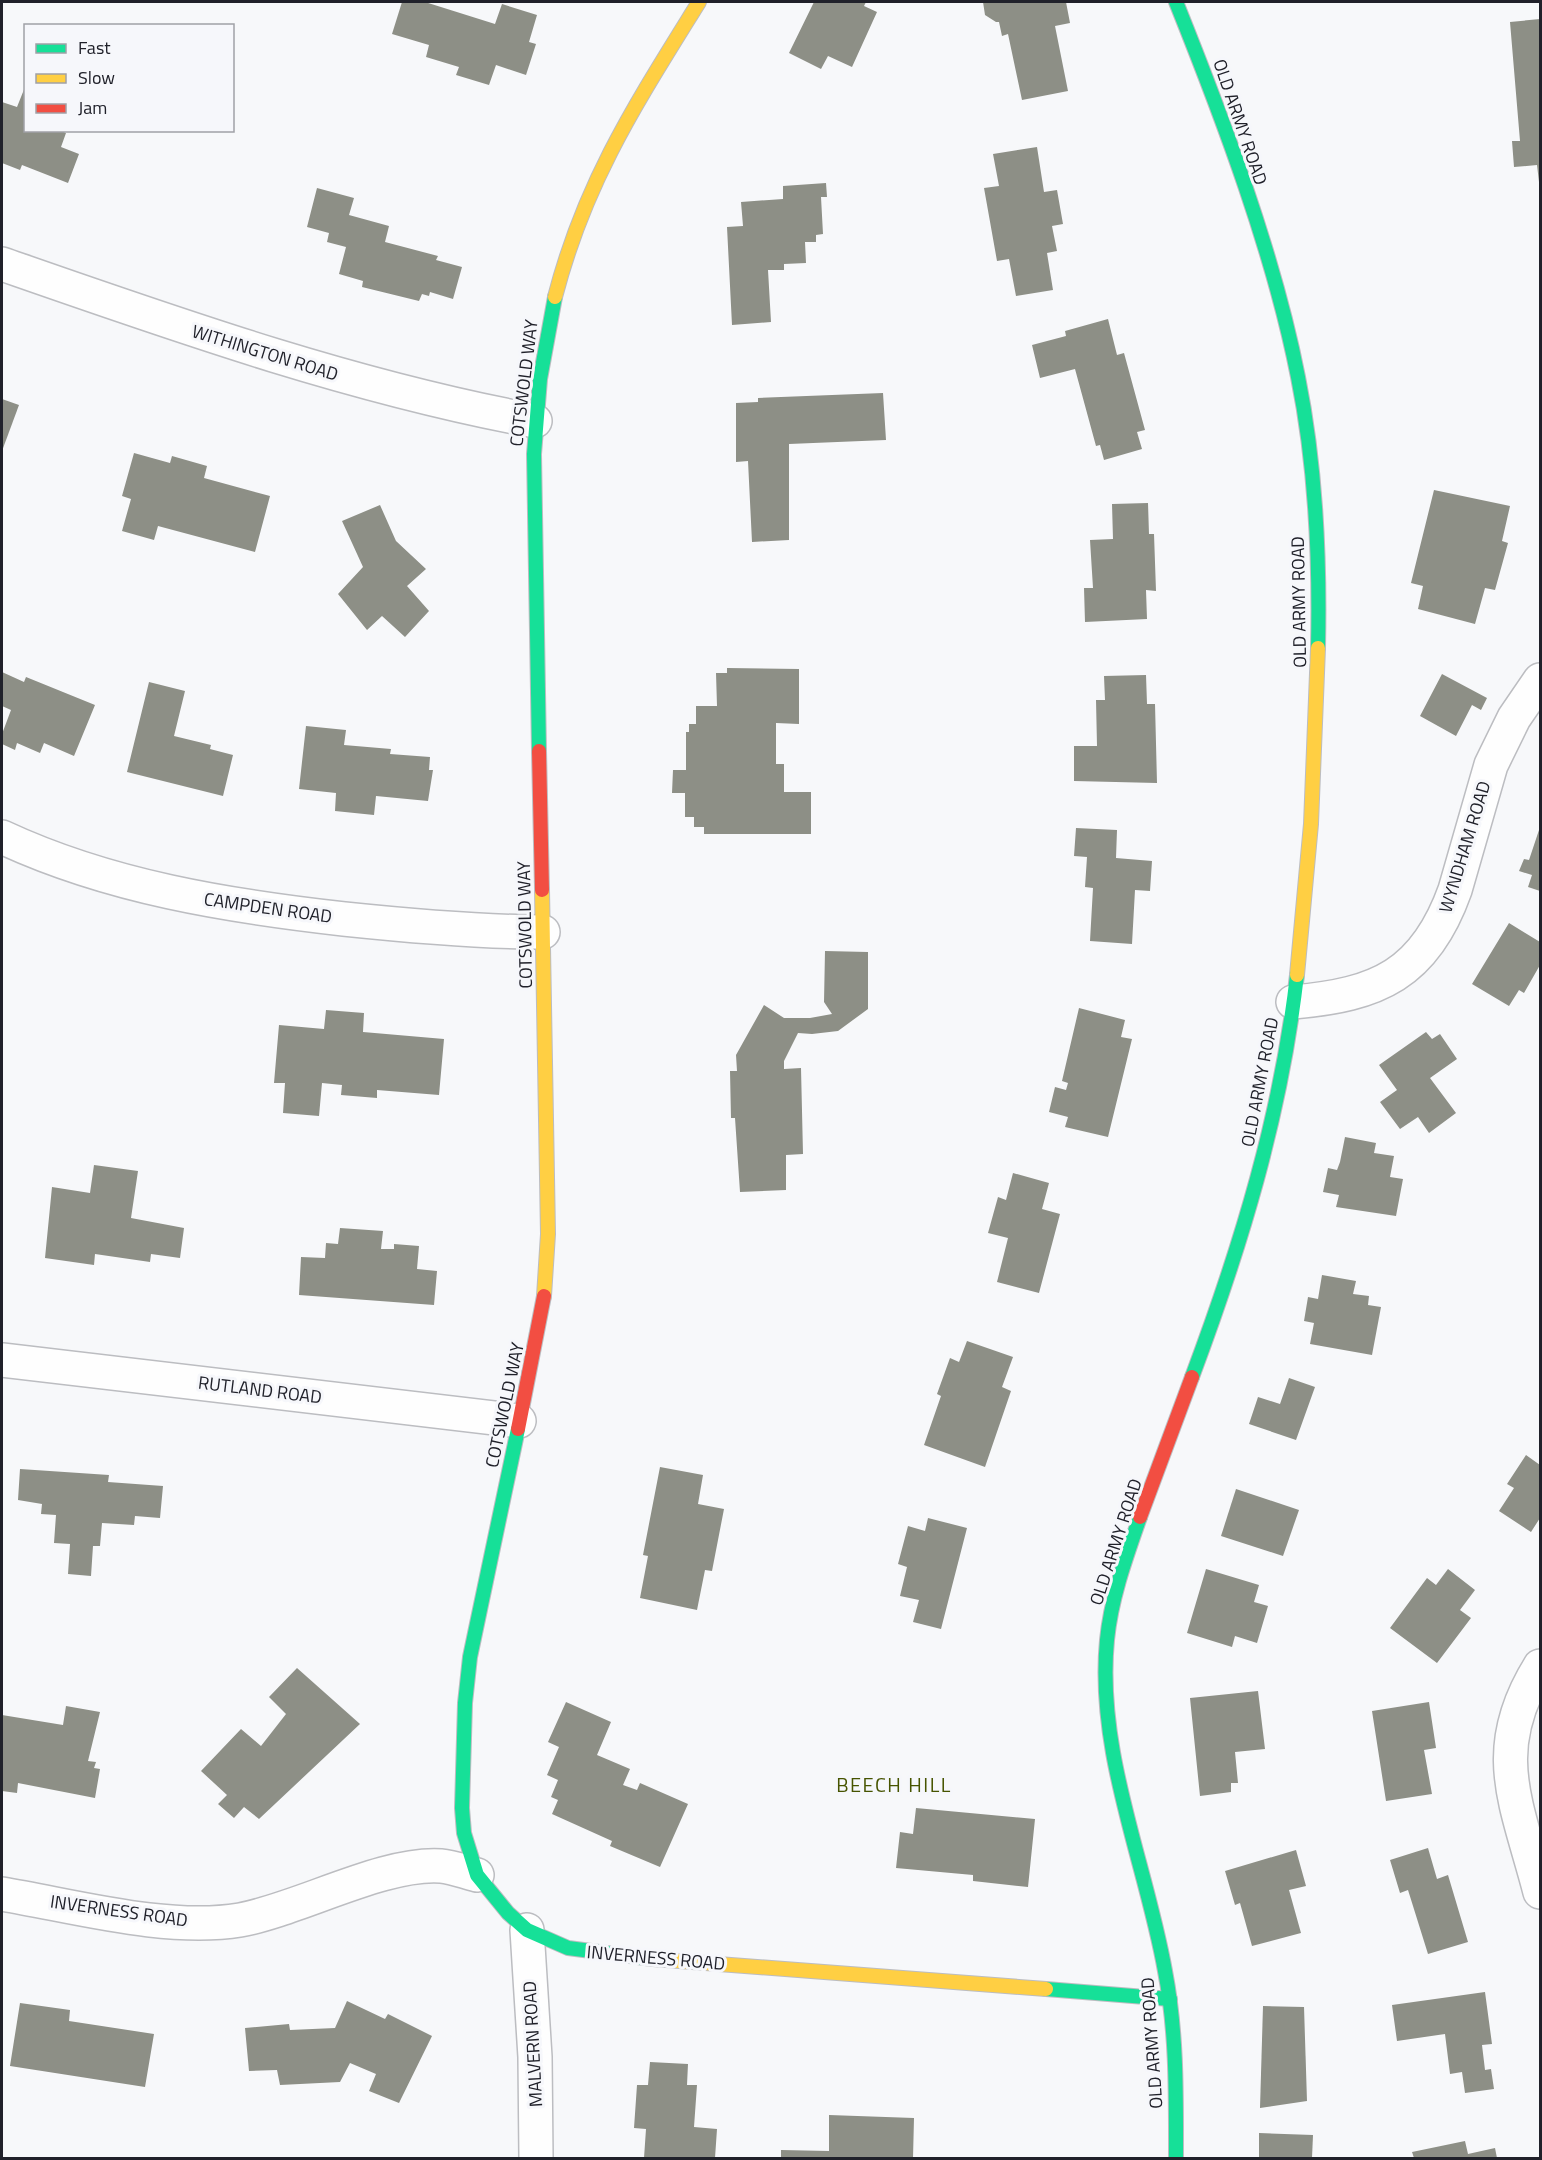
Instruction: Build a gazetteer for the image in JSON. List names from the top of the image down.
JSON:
{
  "streets": {
    "street": [
      "OLD ARMY ROAD",
      "WITHINGTON ROAD",
      "COTSWOLD WAY",
      "WYNDHAM ROAD",
      "CAMPDEN ROAD",
      "RUTLAND ROAD",
      "INVERNESS ROAD",
      "MALVERN ROAD"
    ]
  },
  "crossings": [
    ["OLD ARMY ROAD", "WYNDHAM ROAD"],
    ["OLD ARMY ROAD", "INVERNESS ROAD"],
    ["WITHINGTON ROAD", "COTSWOLD WAY"],
    ["COTSWOLD WAY", "CAMPDEN ROAD"],
    ["COTSWOLD WAY", "RUTLAND ROAD"],
    ["COTSWOLD WAY", "INVERNESS ROAD"],
    ["INVERNESS ROAD", "MALVERN ROAD"]
  ],
  "districts": ["BEECH HILL"],
  "legend": ["Fast", "Slow", "Jam"]
}
